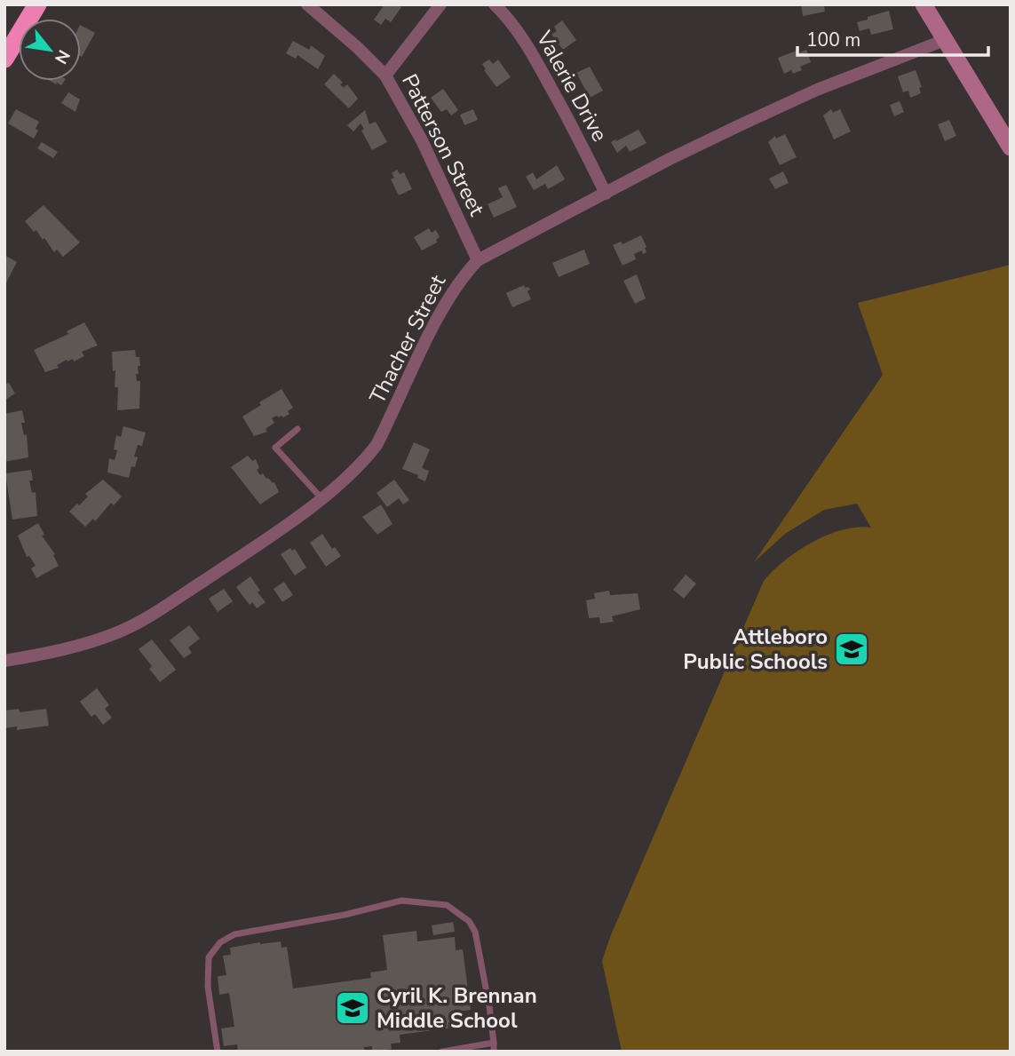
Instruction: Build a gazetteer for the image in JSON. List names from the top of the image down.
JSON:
{
  "streets": {
    "street": ["Valerie Drive", "Patterson Street", "Thacher Street"]
  },
  "crossings": [
    ["Valerie Drive", "Thacher Street"],
    ["Patterson Street", "Thacher Street"]
  ],
  "places": {
    "school or university": ["Attleboro Public Schools", "Cyril K. Brennan Middle School"]
  },
  "scale_bar": "100 m",
  "north": "bottom right"
}
